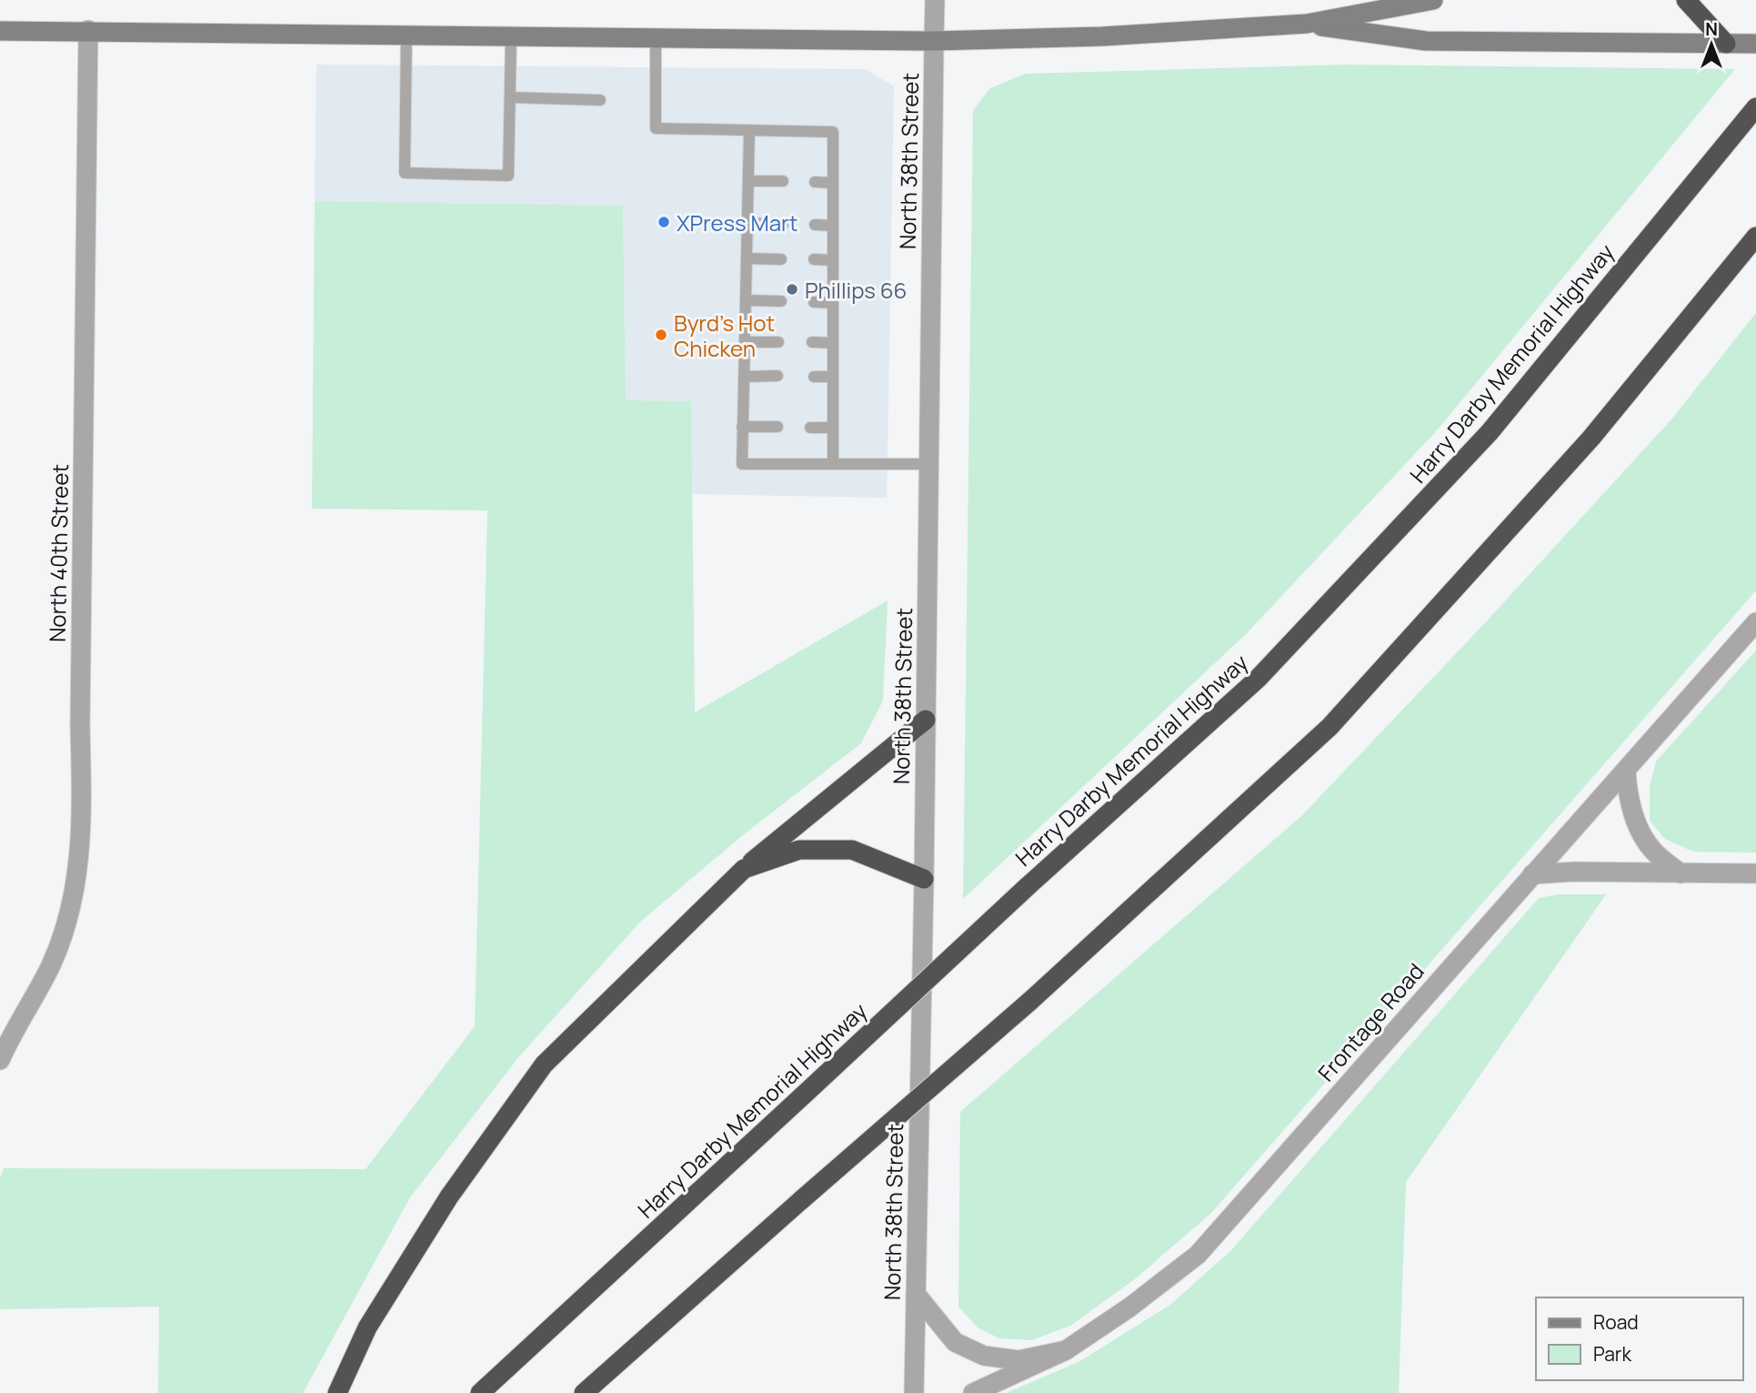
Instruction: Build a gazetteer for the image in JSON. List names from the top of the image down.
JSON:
{
  "streets": {
    "highway": ["Harry Darby Memorial Highway"],
    "street": ["North 38th Street", "North 40th Street", "Frontage Road"]
  },
  "places": ["XPress Mart", "Phillips 66", "Byrd's Hot Chicken"],
  "legend": ["Road", "Park"],
  "north": "top"
}
